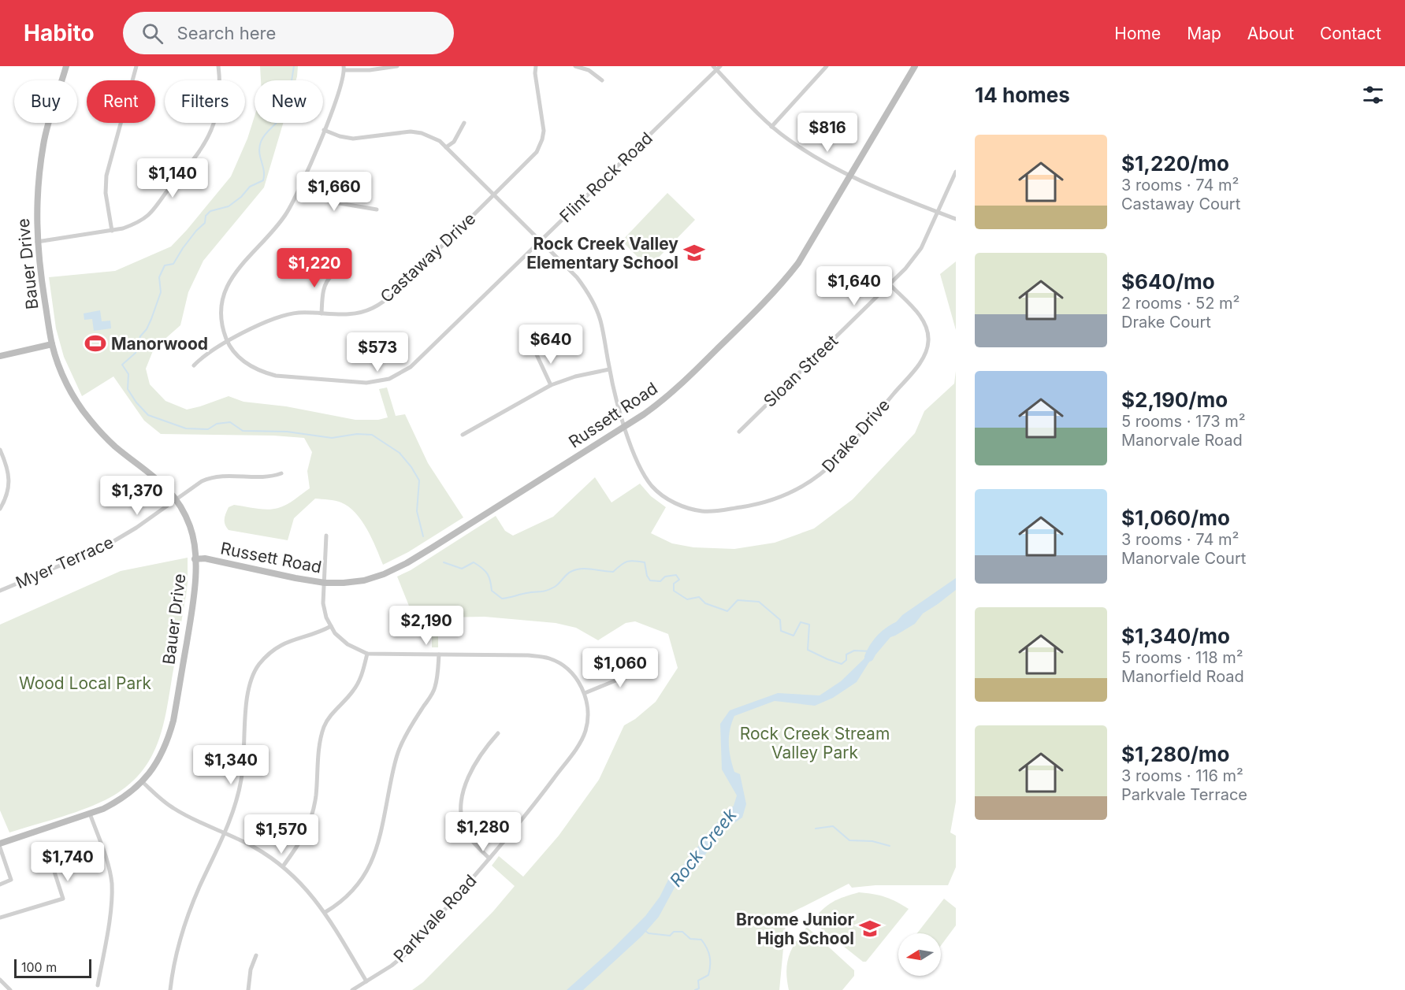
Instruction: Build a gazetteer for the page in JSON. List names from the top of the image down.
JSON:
{
  "streets": {
    "street": [
      "Flint Rock Road",
      "Castaway Drive",
      "Bauer Drive",
      "Sloan Street",
      "Russett Road",
      "Drake Drive",
      "Myer Terrace",
      "Parkvale Road"
    ]
  },
  "crossings": [
    ["Flint Rock Road", "Castaway Drive"],
    ["Flint Rock Road", "Drake Drive"],
    ["Castaway Drive", "Drake Drive"],
    ["Bauer Drive", "Russett Road"],
    ["Bauer Drive", "Myer Terrace"],
    ["Sloan Street", "Drake Drive"],
    ["Russett Road", "Drake Drive"]
  ],
  "water": ["Rock Creek"],
  "parks": ["Wood Local Park", "Rock Creek Stream Valley Park"],
  "places": {
    "school or university": ["Rock Creek Valley Elementary School", "Broome Junior High School"],
    "sports": ["Manorwood"]
  },
  "scale_bar": "100 m",
  "north": "left",
  "page": {
    "header": "Habito",
    "search": "Search here",
    "nav": [
      "Home",
      "Map",
      "About",
      "Contact"
    ],
    "heading": "14 homes",
    "chip": [
      "Buy",
      "Rent",
      "Filters",
      "New"
    ],
    "price": [
      "$816",
      "$1,140",
      "$1,660",
      "$1,220",
      "$1,640",
      "$640",
      "$573",
      "$1,370",
      "$2,190",
      "$1,060",
      "$1,340",
      "$1,280",
      "$1,570",
      "$1,740"
    ],
    "list": [
      {
        "name": "$1,220/mo",
        "note": "3 rooms · 74 m² · Castaway Court"
      },
      {
        "name": "$640/mo",
        "note": "2 rooms · 52 m² · Drake Court"
      },
      {
        "name": "$2,190/mo",
        "note": "5 rooms · 173 m² · Manorvale Road"
      },
      {
        "name": "$1,060/mo",
        "note": "3 rooms · 74 m² · Manorvale Court"
      },
      {
        "name": "$1,340/mo",
        "note": "5 rooms · 118 m² · Manorfield Road"
      },
      {
        "name": "$1,280/mo",
        "note": "3 rooms · 116 m² · Parkvale Terrace"
      }
    ],
    "scale": "100 m"
  }
}
